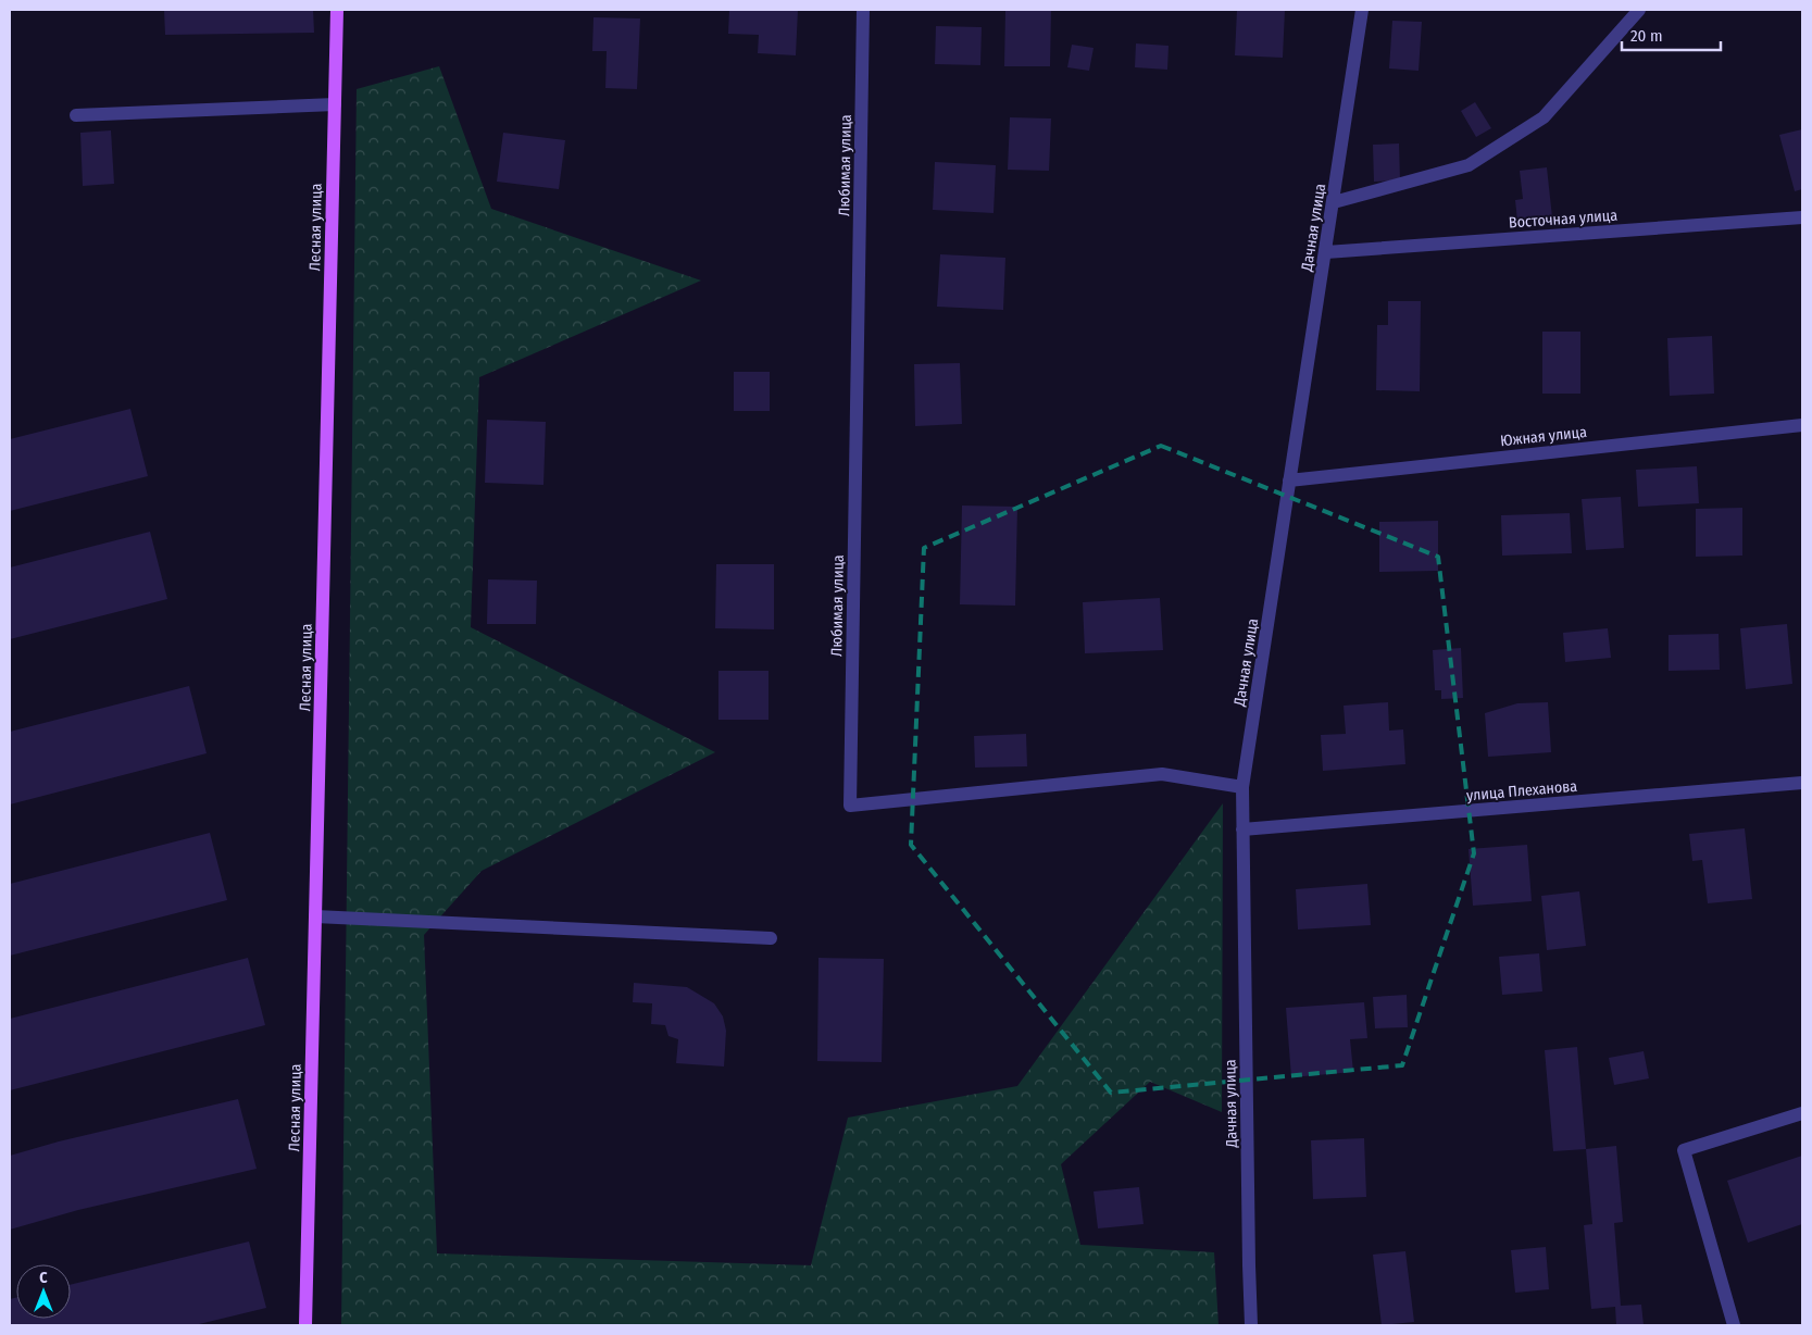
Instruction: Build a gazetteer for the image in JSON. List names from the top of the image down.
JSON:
{
  "streets": {
    "main road": ["Лесная улица"],
    "street": [
      "Любимая улица",
      "Восточная улица",
      "Дачная улица",
      "Южная улица",
      "улица Плеханова"
    ]
  },
  "crossings": [
    ["Любимая улица", "Дачная улица"],
    ["Восточная улица", "Дачная улица"],
    ["Дачная улица", "Южная улица"],
    ["Дачная улица", "улица Плеханова"]
  ],
  "scale_bar": "20 m",
  "north": "top"
}
